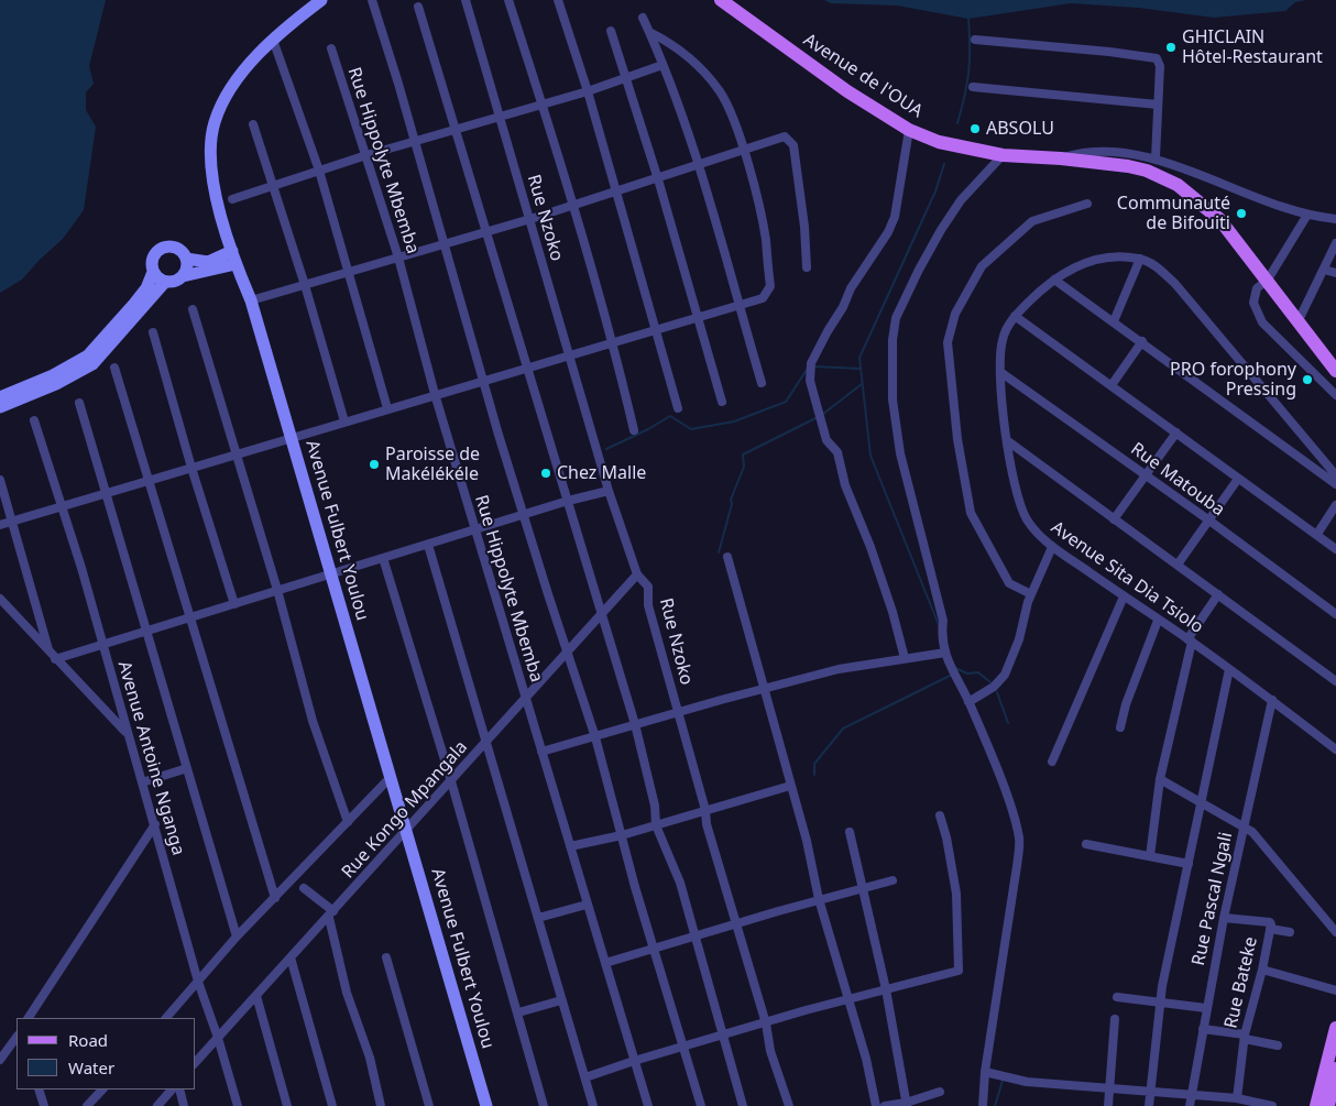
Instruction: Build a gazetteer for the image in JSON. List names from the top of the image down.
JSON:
{
  "streets": {
    "main road": ["Avenue de l'OUA", "Avenue Fulbert Youlou"],
    "street": [
      "Rue Hippolyte Mbemba",
      "Rue Nzoko",
      "Rue Matouba",
      "Avenue Sita Dia Tsiolo",
      "Avenue Antoine Nganga",
      "Rue Kongo Mpangala",
      "Rue Pascal Ngali",
      "Rue Bateke"
    ]
  },
  "crossings": [
    ["Rue Hippolyte Mbemba", "Rue Kongo Mpangala"],
    ["Rue Nzoko", "Rue Kongo Mpangala"],
    ["Rue Matouba", "Avenue Sita Dia Tsiolo"],
    ["Avenue Fulbert Youlou", "Rue Kongo Mpangala"],
    ["Avenue Sita Dia Tsiolo", "Rue Pascal Ngali"],
    ["Avenue Antoine Nganga", "Rue Kongo Mpangala"],
    ["Rue Pascal Ngali", "Rue Bateke"]
  ],
  "places": [
    "GHICLAIN Hôtel-Restaurant",
    "ABSOLU",
    "Communauté de Bifouiti",
    "PRO forophony Pressing",
    "Paroisse de Makélékéle",
    "Chez Malle"
  ],
  "legend": ["Road", "Water"]
}
